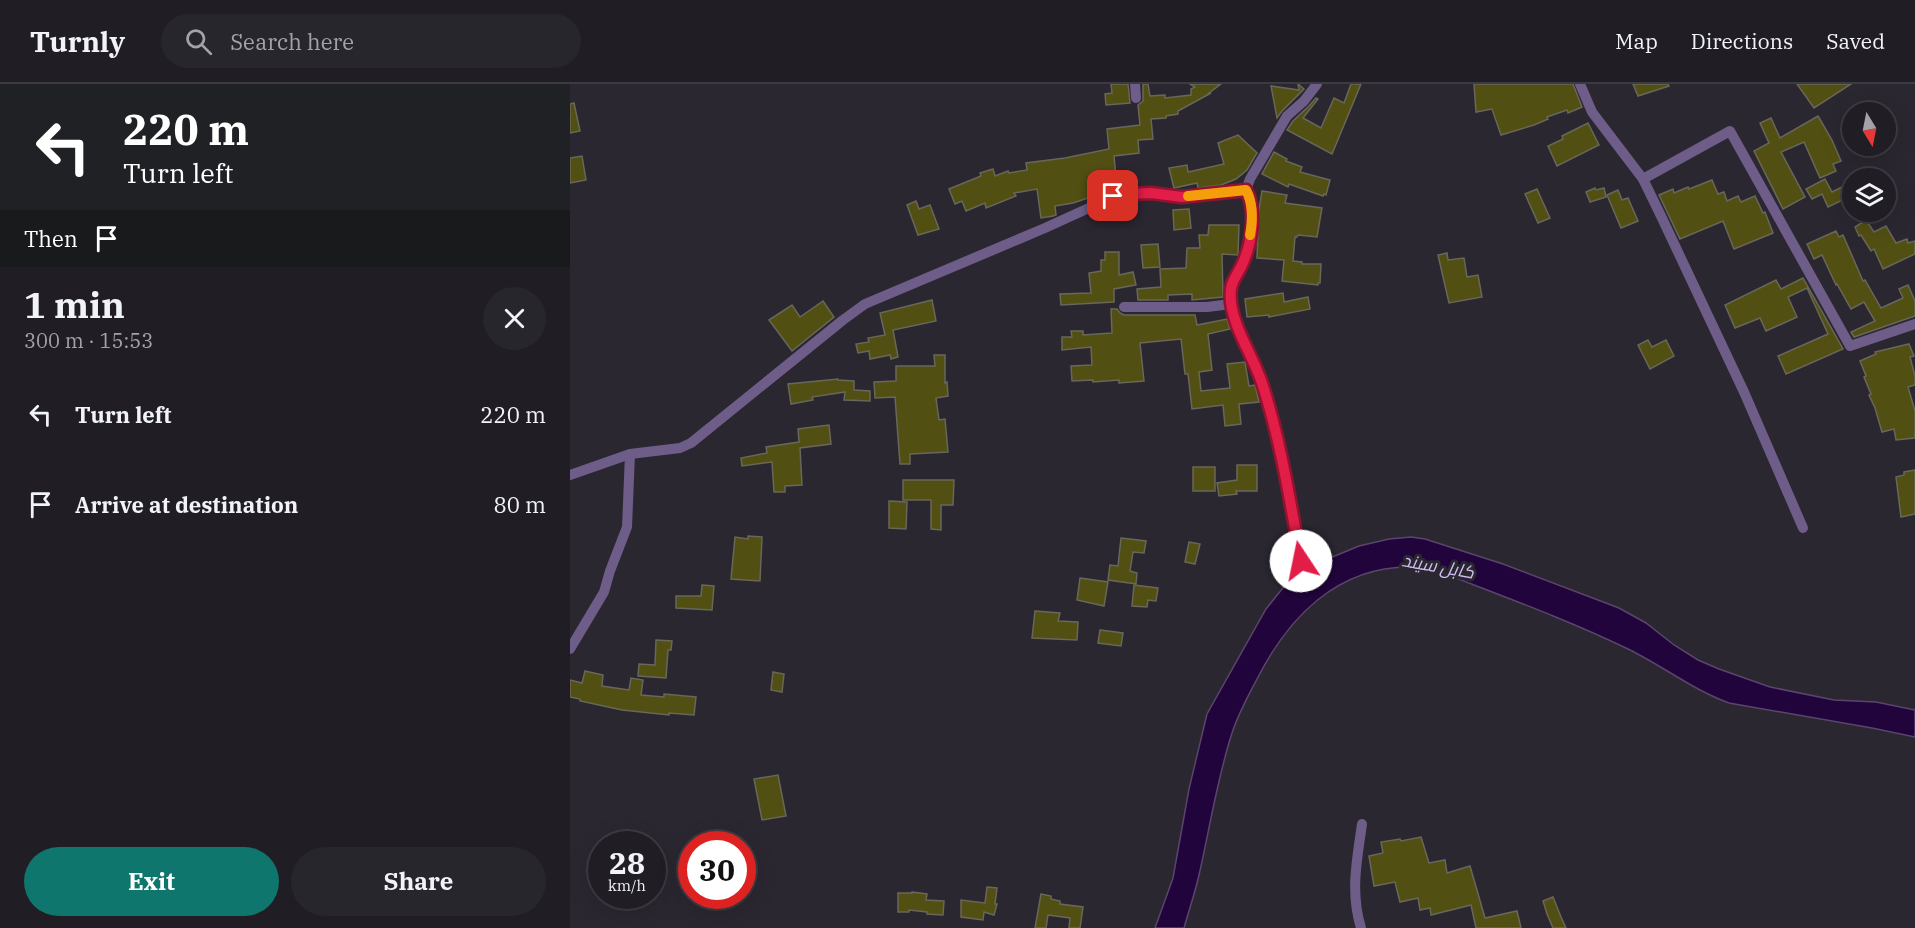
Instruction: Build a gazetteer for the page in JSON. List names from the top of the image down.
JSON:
{
  "water": ["کابل سيند"],
  "north": "bottom",
  "page": {
    "header": "Turnly",
    "search": "Search here",
    "nav": ["Map", "Directions", "Saved"],
    "turn": ["220 m", "Turn left"],
    "then": "Then",
    "heading": ["1 min", "300 m · 15:53"],
    "list": [
      {
        "name": "Turn left",
        "value": "220 m"
      },
      {
        "name": "Arrive at destination",
        "value": "80 m"
      }
    ],
    "speed": "28 km/h",
    "limit": "30",
    "buttons": ["Exit", "Share"]
  }
}
